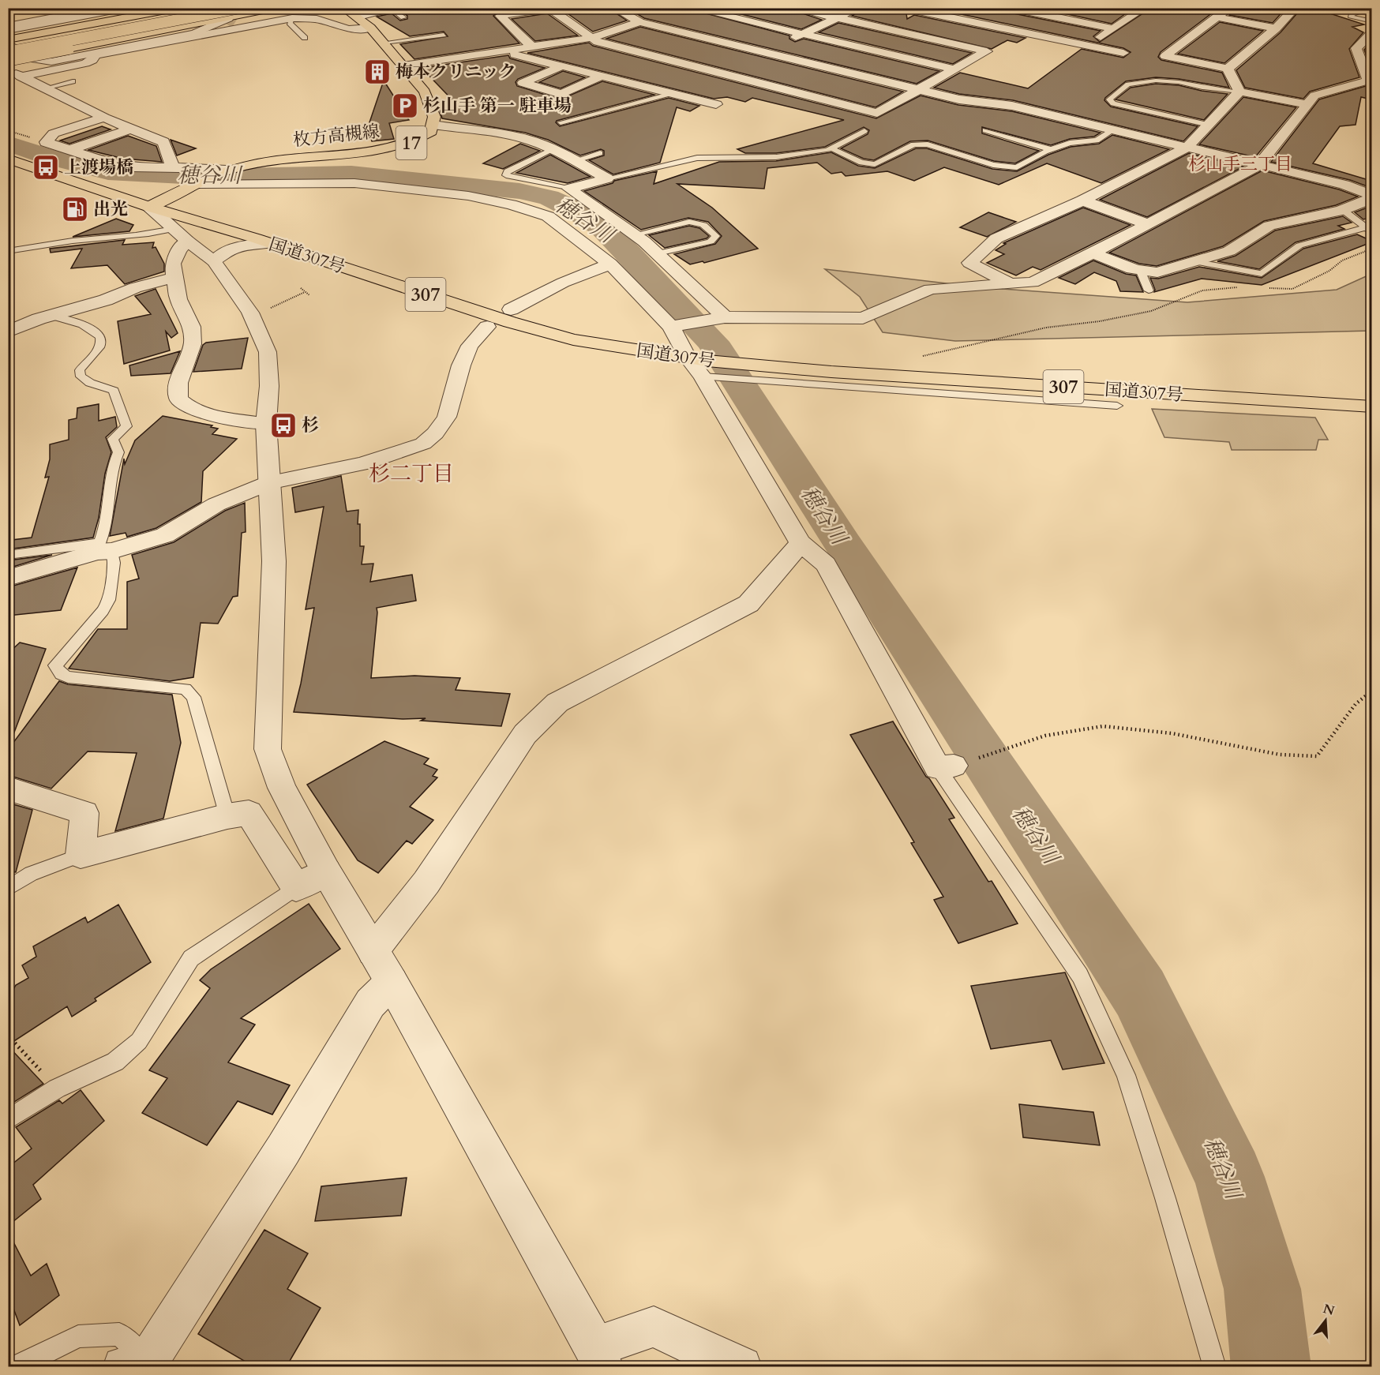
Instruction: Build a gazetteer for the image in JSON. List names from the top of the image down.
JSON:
{
  "streets": {
    "main road": [
      "枚方高槻線",
      "17",
      "国道307号",
      "307"
    ]
  },
  "crossings": [
    ["枚方高槻線", "17"],
    ["枚方高槻線", "国道307号"]
  ],
  "districts": ["杉山手三丁目", "杉二丁目"],
  "water": ["穂谷川"],
  "places": {
    "building": ["梅本クリニック"],
    "parking": ["杉山手 第一 駐車場"],
    "bus stop": ["上渡場橋", "杉"],
    "fuel station": ["出光"]
  },
  "north": "top"
}
